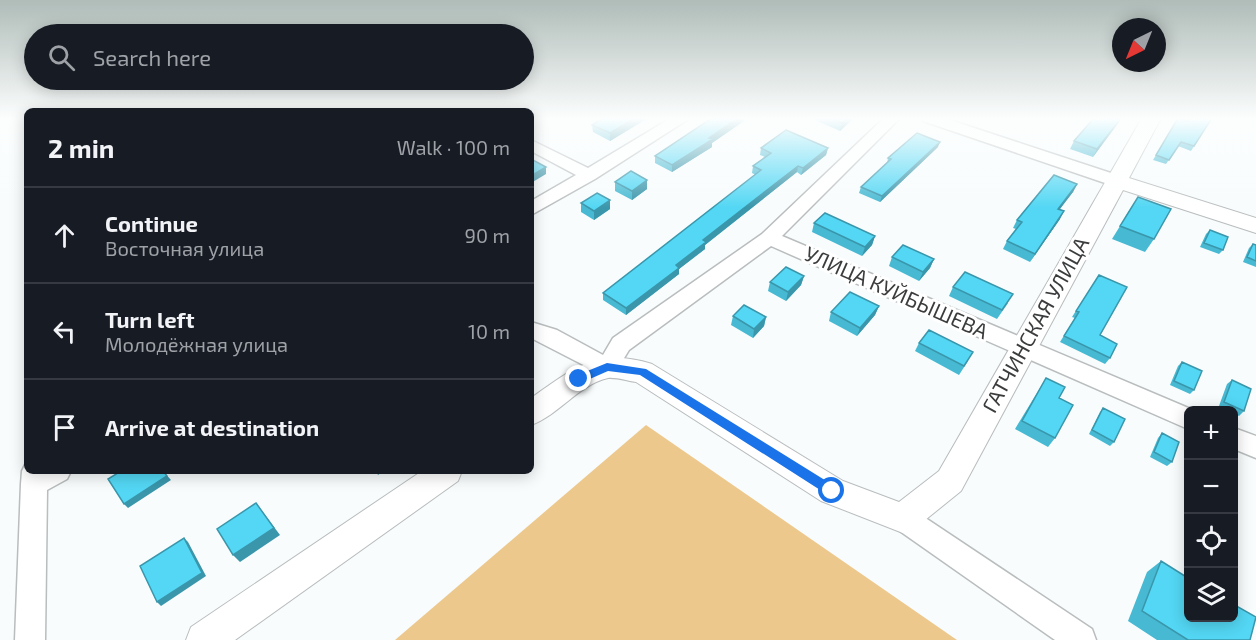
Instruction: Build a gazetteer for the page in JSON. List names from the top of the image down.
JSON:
{
  "streets": {
    "street": ["УЛИЦА КУЙБЫШЕВА", "ГАТЧИНСКАЯ УЛИЦА"]
  },
  "crossings": [
    ["УЛИЦА КУЙБЫШЕВА", "ГАТЧИНСКАЯ УЛИЦА"]
  ],
  "north": "bottom left",
  "page": {
    "search": "Search here",
    "heading": ["2 min", "Walk · 100 m"],
    "list": [
      ["Continue", "Восточная улица", "90 m"],
      ["Turn left", "Молодёжная улица", "10 m"],
      "Arrive at destination"
    ],
    "map_buttons": ["+", "−"]
  }
}
